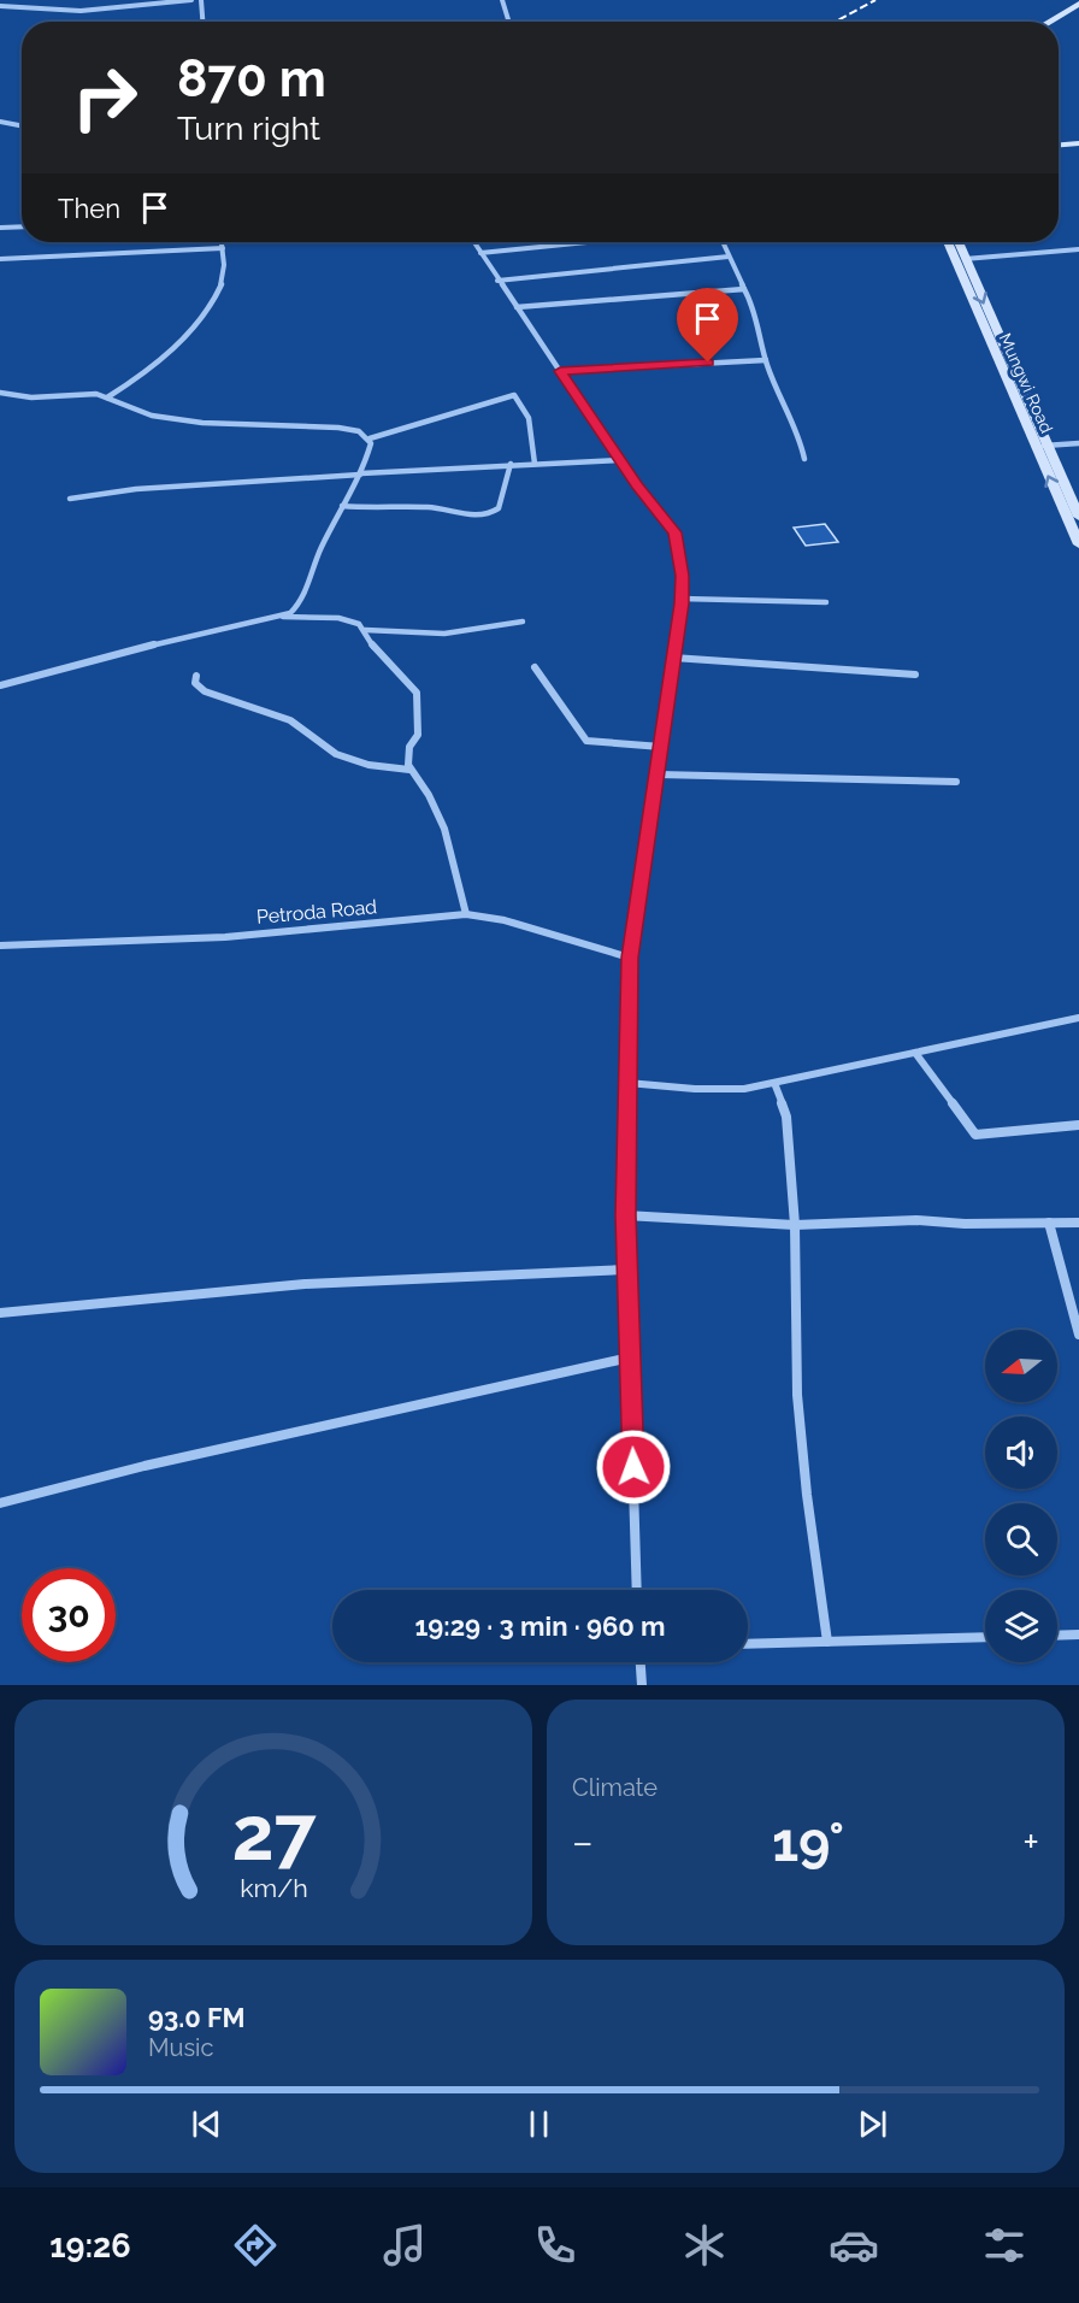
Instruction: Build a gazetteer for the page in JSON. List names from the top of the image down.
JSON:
{
  "streets": {
    "main road": ["Mungwi Road"],
    "street": ["Petroda Road"]
  },
  "north": "left",
  "page": {
    "turn": ["870 m", "Turn right"],
    "then": "Then",
    "limit": "30",
    "trip": "19:29 · 3 min · 960 m",
    "tile": "Climate",
    "heat": ["−", "19°", "+"],
    "song": ["93.0 FM", "Music"],
    "tabs": "19:26",
    "gauge": ["27", "km/h"]
  }
}
